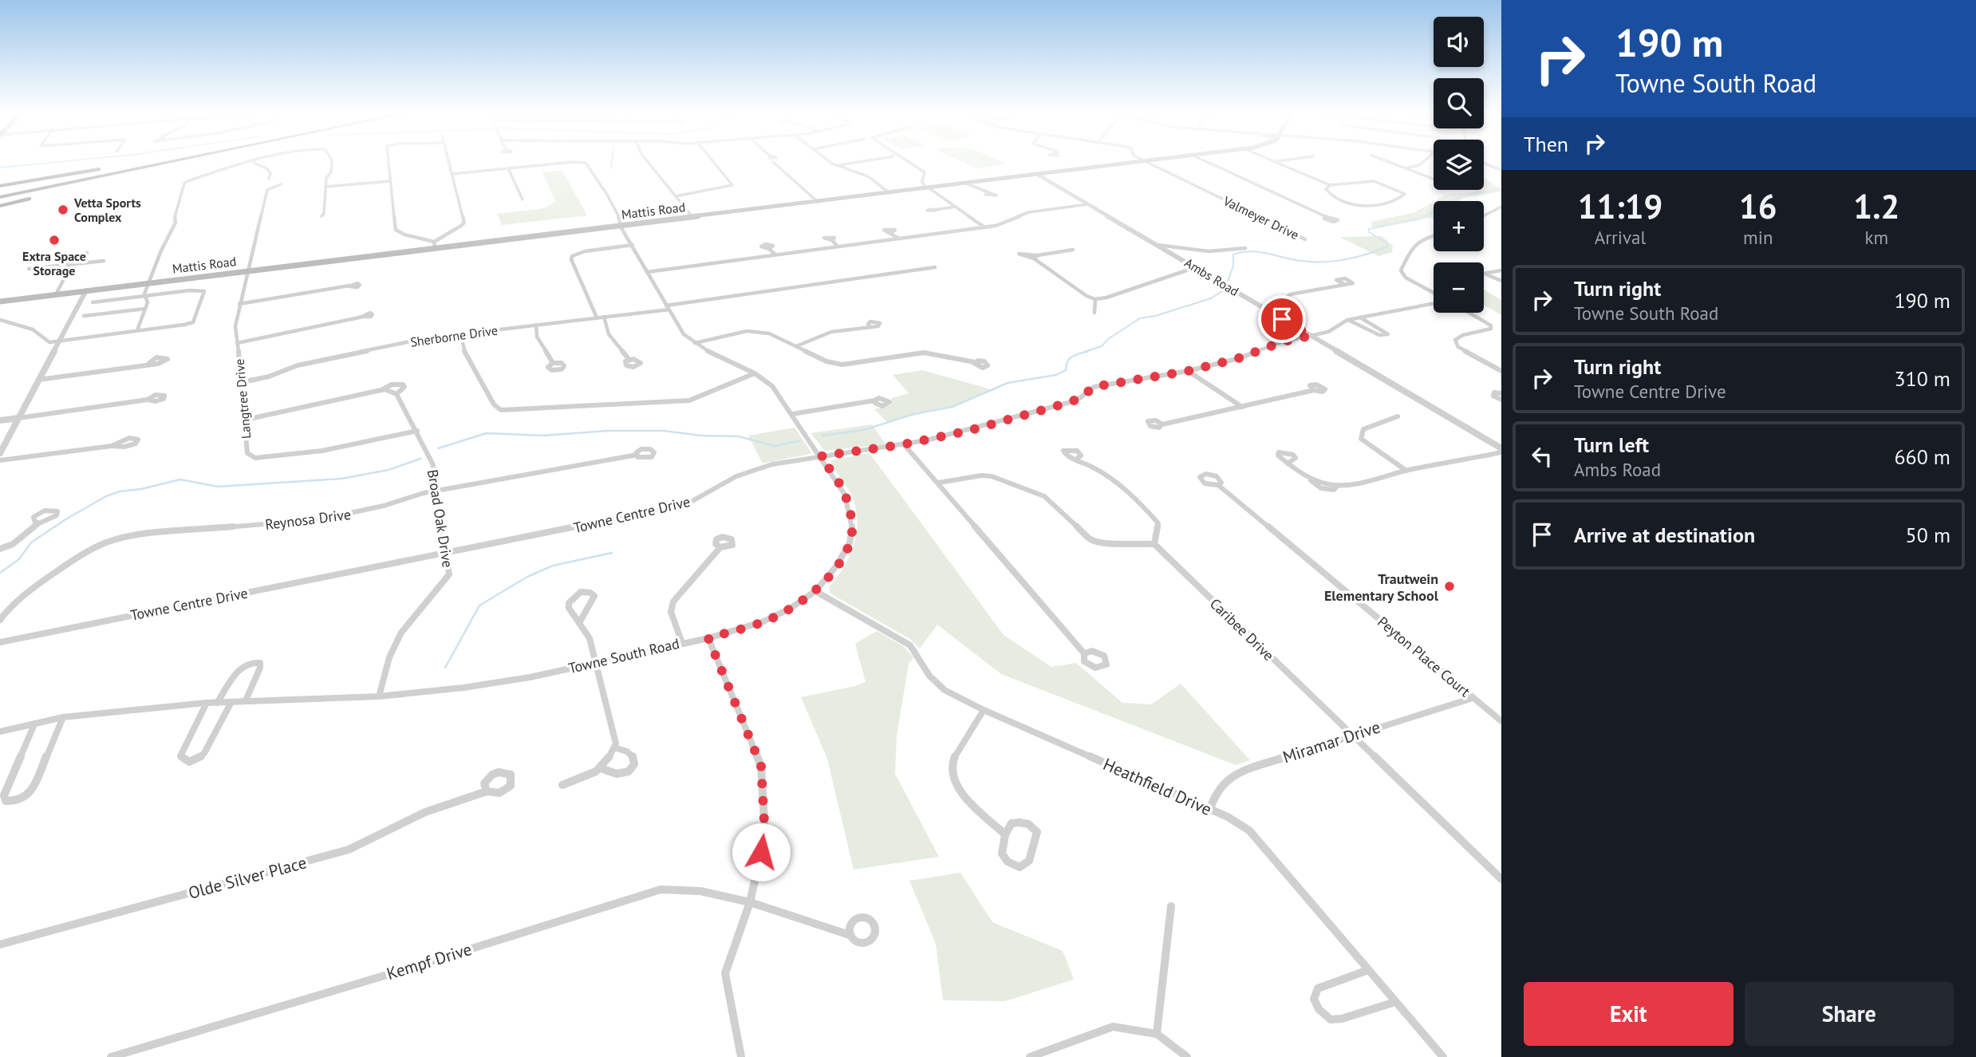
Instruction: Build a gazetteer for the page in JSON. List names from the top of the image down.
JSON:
{
  "streets": {
    "main road": ["Mattis Road"],
    "street": [
      "Valmeyer Drive",
      "Ambs Road",
      "Sherborne Drive",
      "Langtree Drive",
      "Towne Centre Drive",
      "Broad Oak Drive",
      "Reynosa Drive",
      "Caribee Drive",
      "Towne South Road",
      "Peyton Place Court",
      "Miramar Drive",
      "Heathfield Drive",
      "Olde Silver Place",
      "Kempf Drive"
    ]
  },
  "crossings": [
    ["Mattis Road", "Ambs Road"],
    ["Mattis Road", "Langtree Drive"],
    ["Mattis Road", "Towne South Road"],
    ["Ambs Road", "Towne Centre Drive"],
    ["Sherborne Drive", "Langtree Drive"],
    ["Sherborne Drive", "Towne South Road"],
    ["Langtree Drive", "Broad Oak Drive"],
    ["Towne Centre Drive", "Broad Oak Drive"],
    ["Towne Centre Drive", "Towne South Road"],
    ["Broad Oak Drive", "Reynosa Drive"],
    ["Broad Oak Drive", "Towne South Road"],
    ["Caribee Drive", "Miramar Drive"],
    ["Towne South Road", "Heathfield Drive"],
    ["Peyton Place Court", "Miramar Drive"],
    ["Miramar Drive", "Heathfield Drive"]
  ],
  "places": ["Vetta Sports Complex", "Extra Space Storage", "Trautwein Elementary School"],
  "page": {
    "turn": ["190 m", "Towne South Road"],
    "map_buttons": ["+", "−"],
    "then": "Then",
    "eta": [
      "11:19",
      "Arrival",
      "16",
      "min",
      "1.2",
      "km"
    ],
    "list": [
      {
        "name": "Turn right",
        "note": "Towne South Road",
        "value": "190 m"
      },
      {
        "name": "Turn right",
        "note": "Towne Centre Drive",
        "value": "310 m"
      },
      {
        "name": "Turn left",
        "note": "Ambs Road",
        "value": "660 m"
      },
      {
        "name": "Arrive at destination",
        "value": "50 m"
      }
    ],
    "buttons": ["Exit", "Share"]
  }
}
